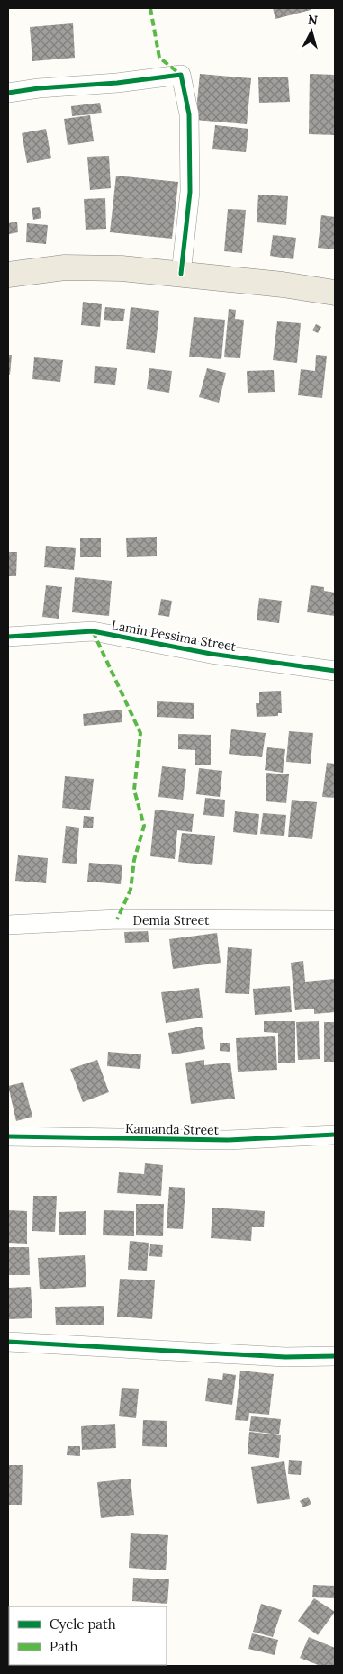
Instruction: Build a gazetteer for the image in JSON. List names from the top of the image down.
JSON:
{
  "streets": {
    "street": ["Lamin Pessima Street", "Demia Street", "Kamanda Street"]
  },
  "legend": ["Cycle path", "Path"],
  "north": "top"
}
